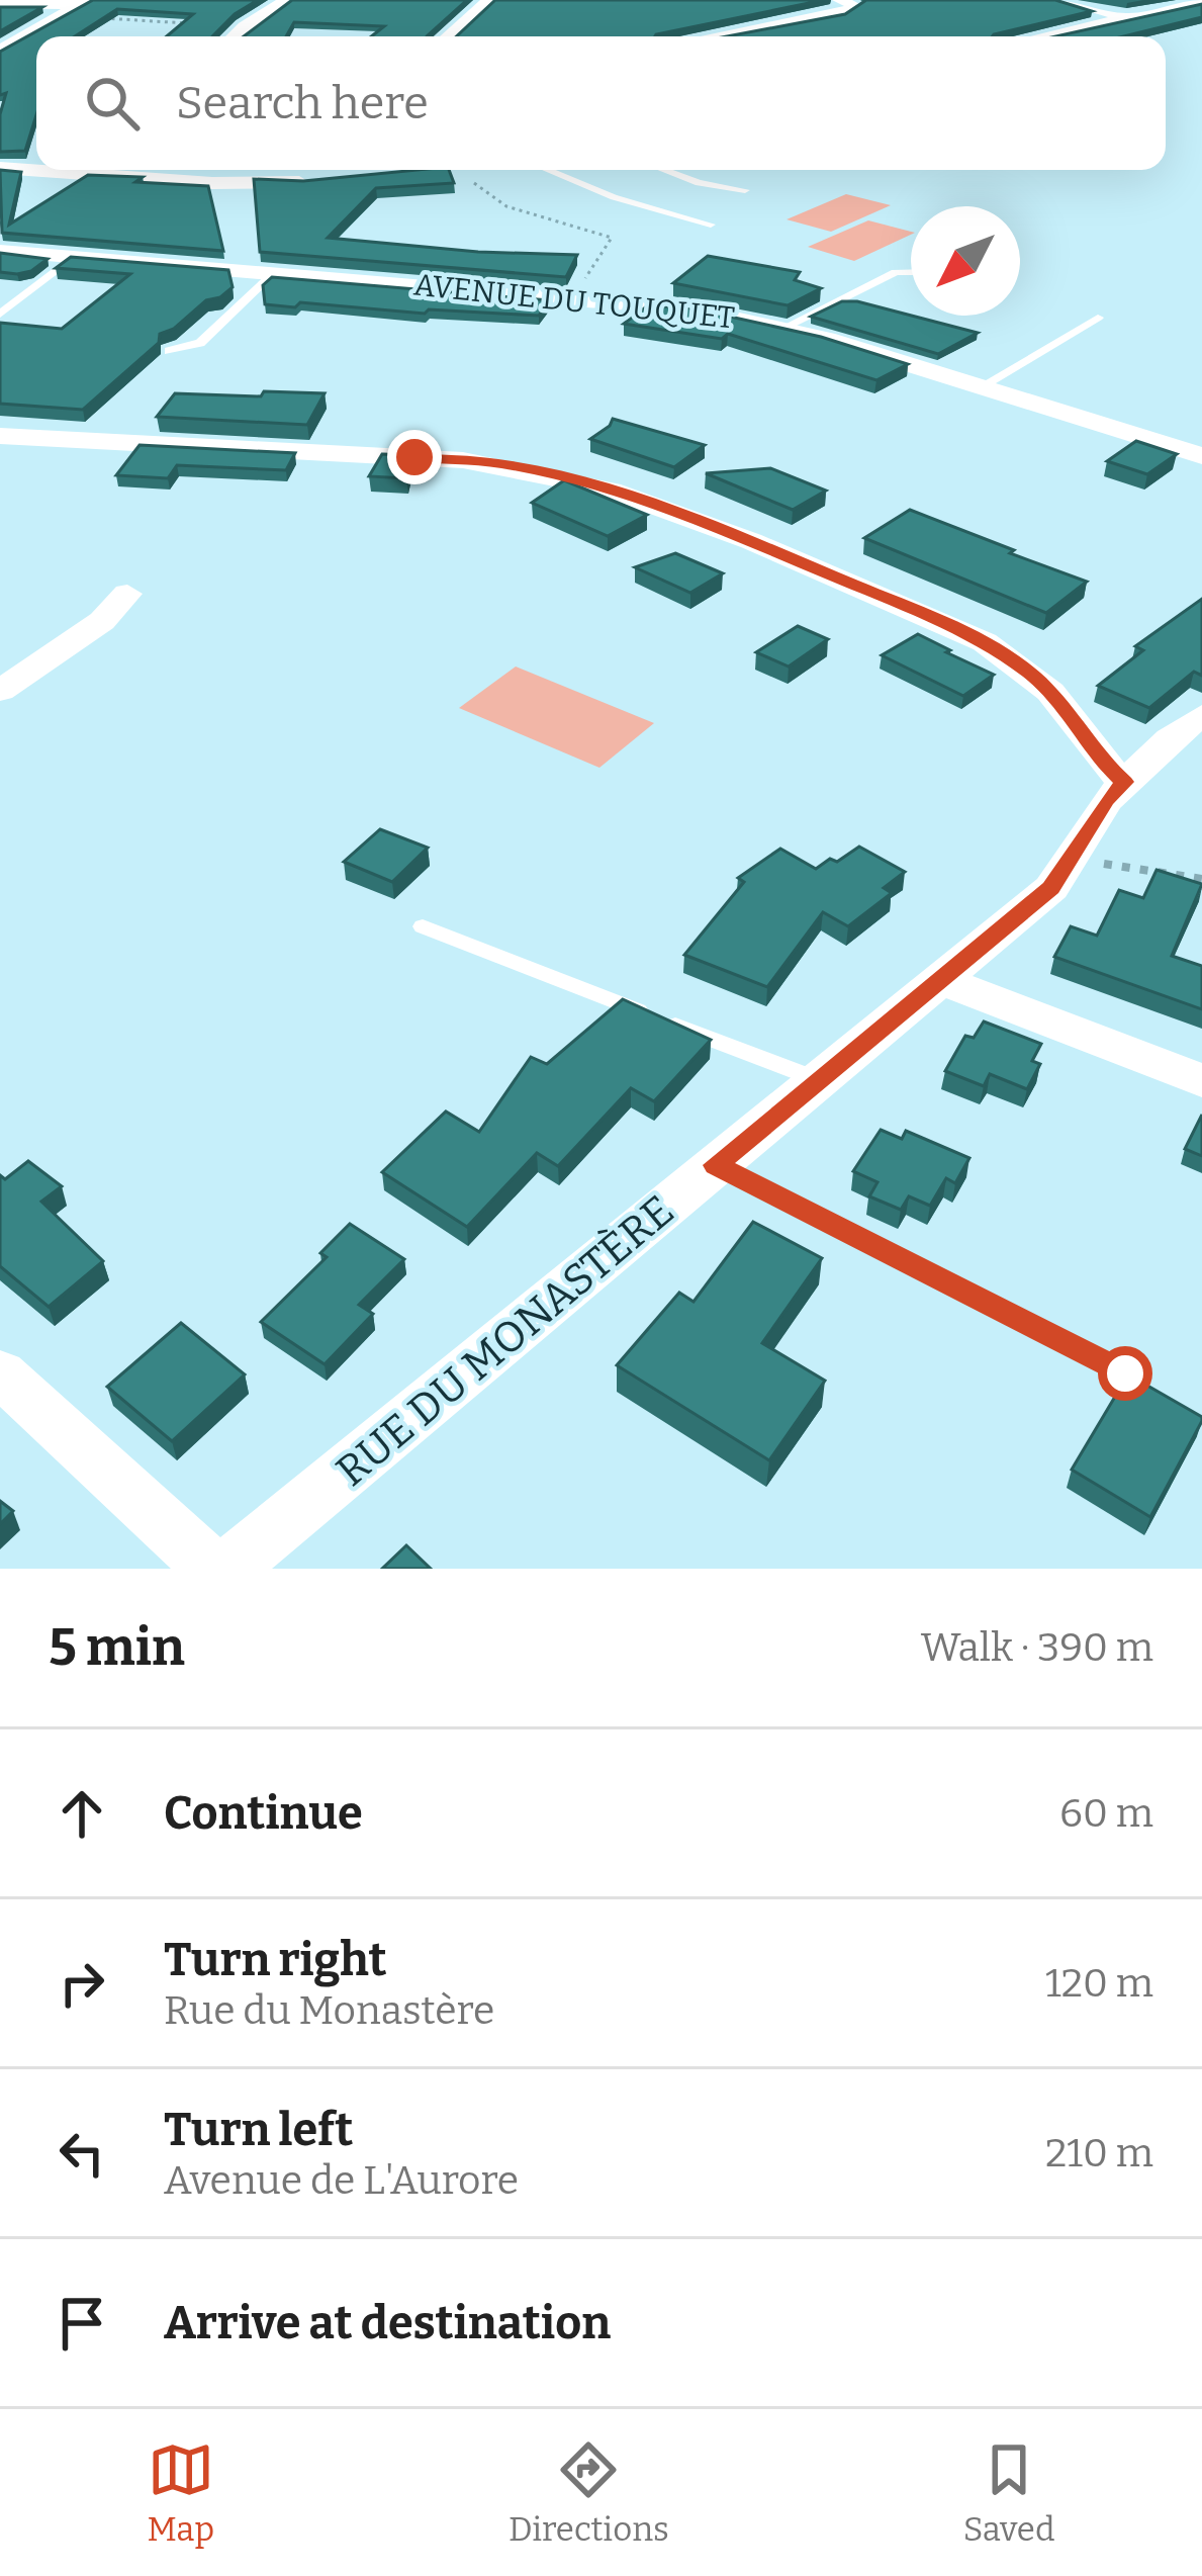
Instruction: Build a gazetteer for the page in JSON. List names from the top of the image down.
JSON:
{
  "streets": {
    "street": ["AVENUE DU TOUQUET", "RUE DU MONASTÈRE"]
  },
  "north": "bottom left",
  "page": {
    "search": "Search here",
    "heading": ["5 min", "Walk · 390 m"],
    "list": [
      ["Continue", "60 m"],
      ["Turn right", "Rue du Monastère", "120 m"],
      ["Turn left", "Avenue de L'Aurore", "210 m"],
      "Arrive at destination"
    ],
    "nav": ["Map", "Directions", "Saved"]
  }
}
